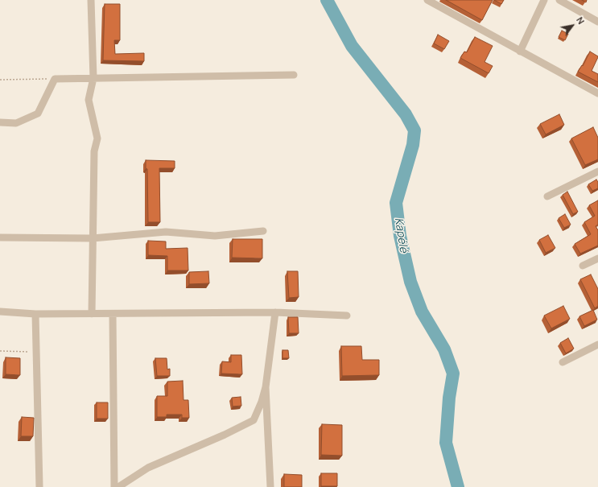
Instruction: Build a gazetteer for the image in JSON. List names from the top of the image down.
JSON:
{
  "water": ["Kapélé"],
  "north": "top right"
}
